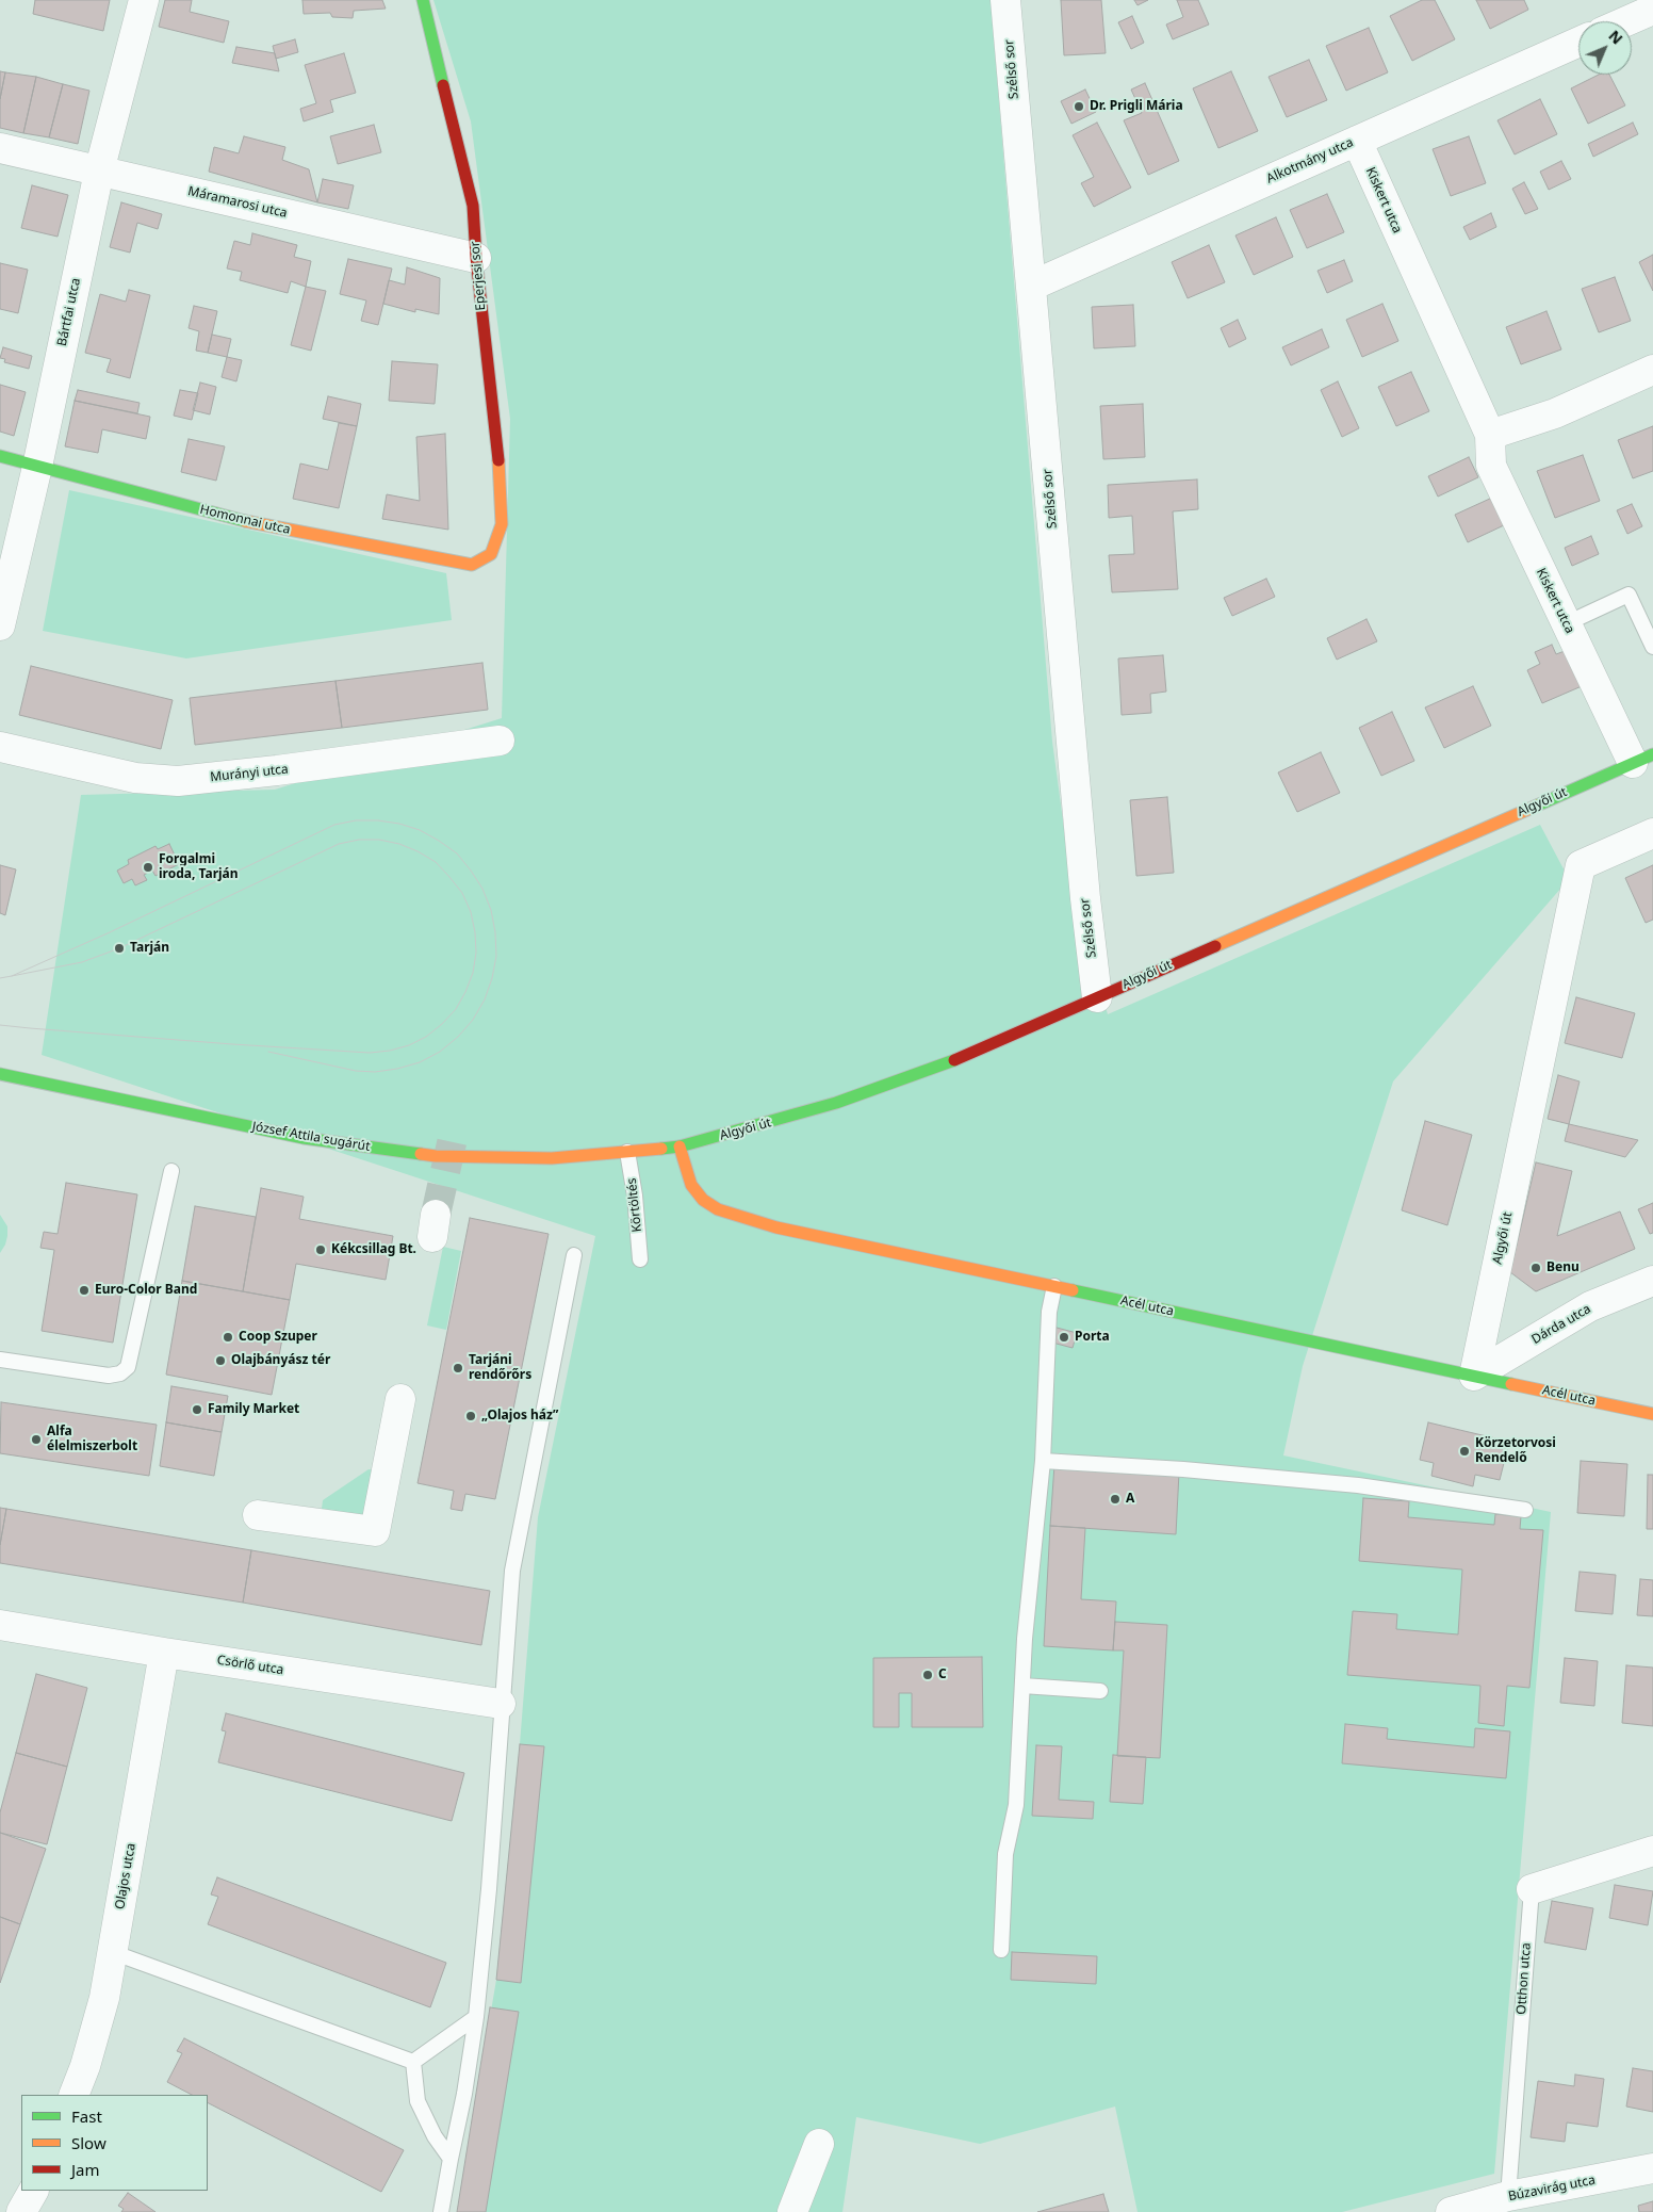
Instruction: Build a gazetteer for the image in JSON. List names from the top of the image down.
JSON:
{
  "streets": {
    "street": [
      "Szélső sor",
      "Alkotmány utca",
      "Kiskert utca",
      "Máramarosi utca",
      "Eperjesi sor",
      "Bártfai utca",
      "Homonnai utca",
      "Murányi utca",
      "Algyői út",
      "József Attila sugárút",
      "Acél utca",
      "Dárda utca",
      "Csörlő utca",
      "Olajos utca",
      "Otthon utca",
      "Búzavirág utca"
    ],
    "lane": ["Körtöltés"]
  },
  "crossings": [
    ["Szélső sor", "Alkotmány utca"],
    ["Szélső sor", "Algyői út"],
    ["Alkotmány utca", "Kiskert utca"],
    ["Kiskert utca", "Algyői út"],
    ["Máramarosi utca", "Eperjesi sor"],
    ["Máramarosi utca", "Bártfai utca"],
    ["Eperjesi sor", "Homonnai utca"],
    ["Bártfai utca", "Homonnai utca"],
    ["Algyői út", "József Attila sugárút"],
    ["Algyői út", "Körtöltés"],
    ["Algyői út", "Acél utca"],
    ["Algyői út", "Dárda utca"],
    ["József Attila sugárút", "Körtöltés"],
    ["Acél utca", "Dárda utca"],
    ["Csörlő utca", "Olajos utca"],
    ["Otthon utca", "Búzavirág utca"]
  ],
  "places": [
    "Dr. Prigli Mária",
    "Forgalmi iroda, Tarján",
    "Tarján",
    "Kékcsillag Bt.",
    "Benu",
    "Euro-Color Band",
    "Coop Szuper",
    "Porta",
    "Olajbányász tér",
    "Tarjáni rendőrőrs",
    "Family Market",
    "„Olajos ház”",
    "Alfa élelmiszerbolt",
    "Körzetorvosi Rendelő",
    "A",
    "C"
  ],
  "legend": ["Fast", "Slow", "Jam"],
  "north": "top right"
}
